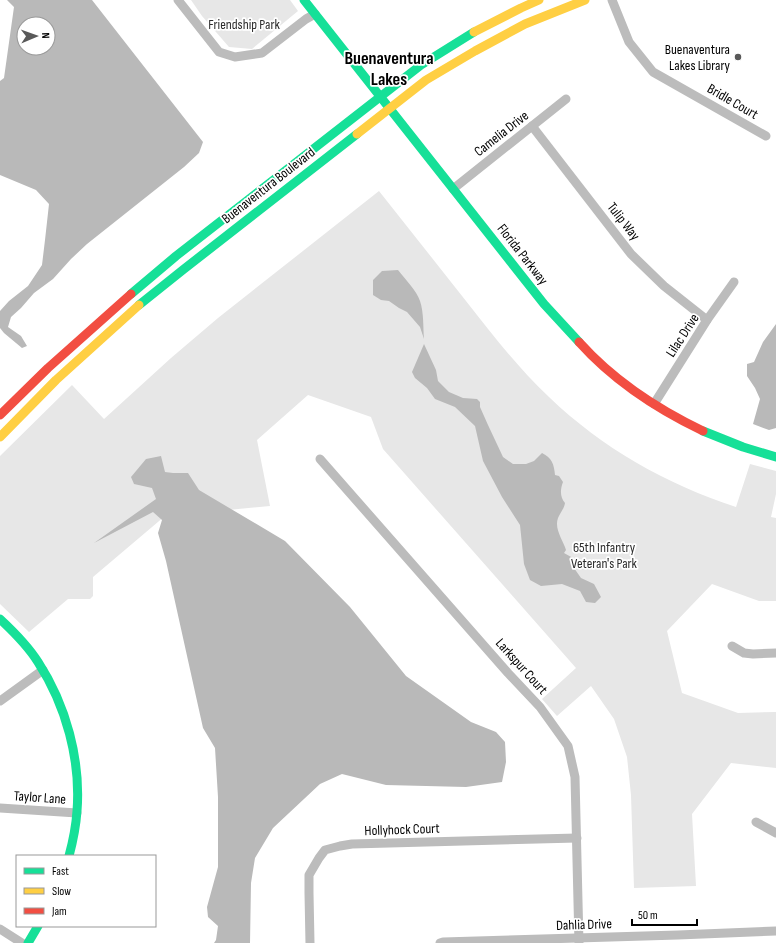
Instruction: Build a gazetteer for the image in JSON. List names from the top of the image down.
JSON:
{
  "streets": {
    "main road": ["Buenaventura Boulevard", "Florida Parkway"],
    "street": [
      "Bridle Court",
      "Camelia Drive",
      "Tulip Way",
      "Lilac Drive",
      "Larkspur Court",
      "Taylor Lane",
      "Hollyhock Court",
      "Dahlia Drive"
    ]
  },
  "crossings": [
    ["Camelia Drive", "Tulip Way"],
    ["Camelia Drive", "Florida Parkway"],
    ["Buenaventura Boulevard", "Florida Parkway"],
    ["Tulip Way", "Lilac Drive"],
    ["Florida Parkway", "Lilac Drive"],
    ["Larkspur Court", "Hollyhock Court"],
    ["Larkspur Court", "Dahlia Drive"]
  ],
  "districts": ["Buenaventura Lakes"],
  "parks": ["Friendship Park", "65th Infantry Veteran's Park"],
  "places": ["Buenaventura Lakes Library"],
  "legend": ["Fast", "Slow", "Jam"],
  "scale_bar": "50 m",
  "north": "right"
}
